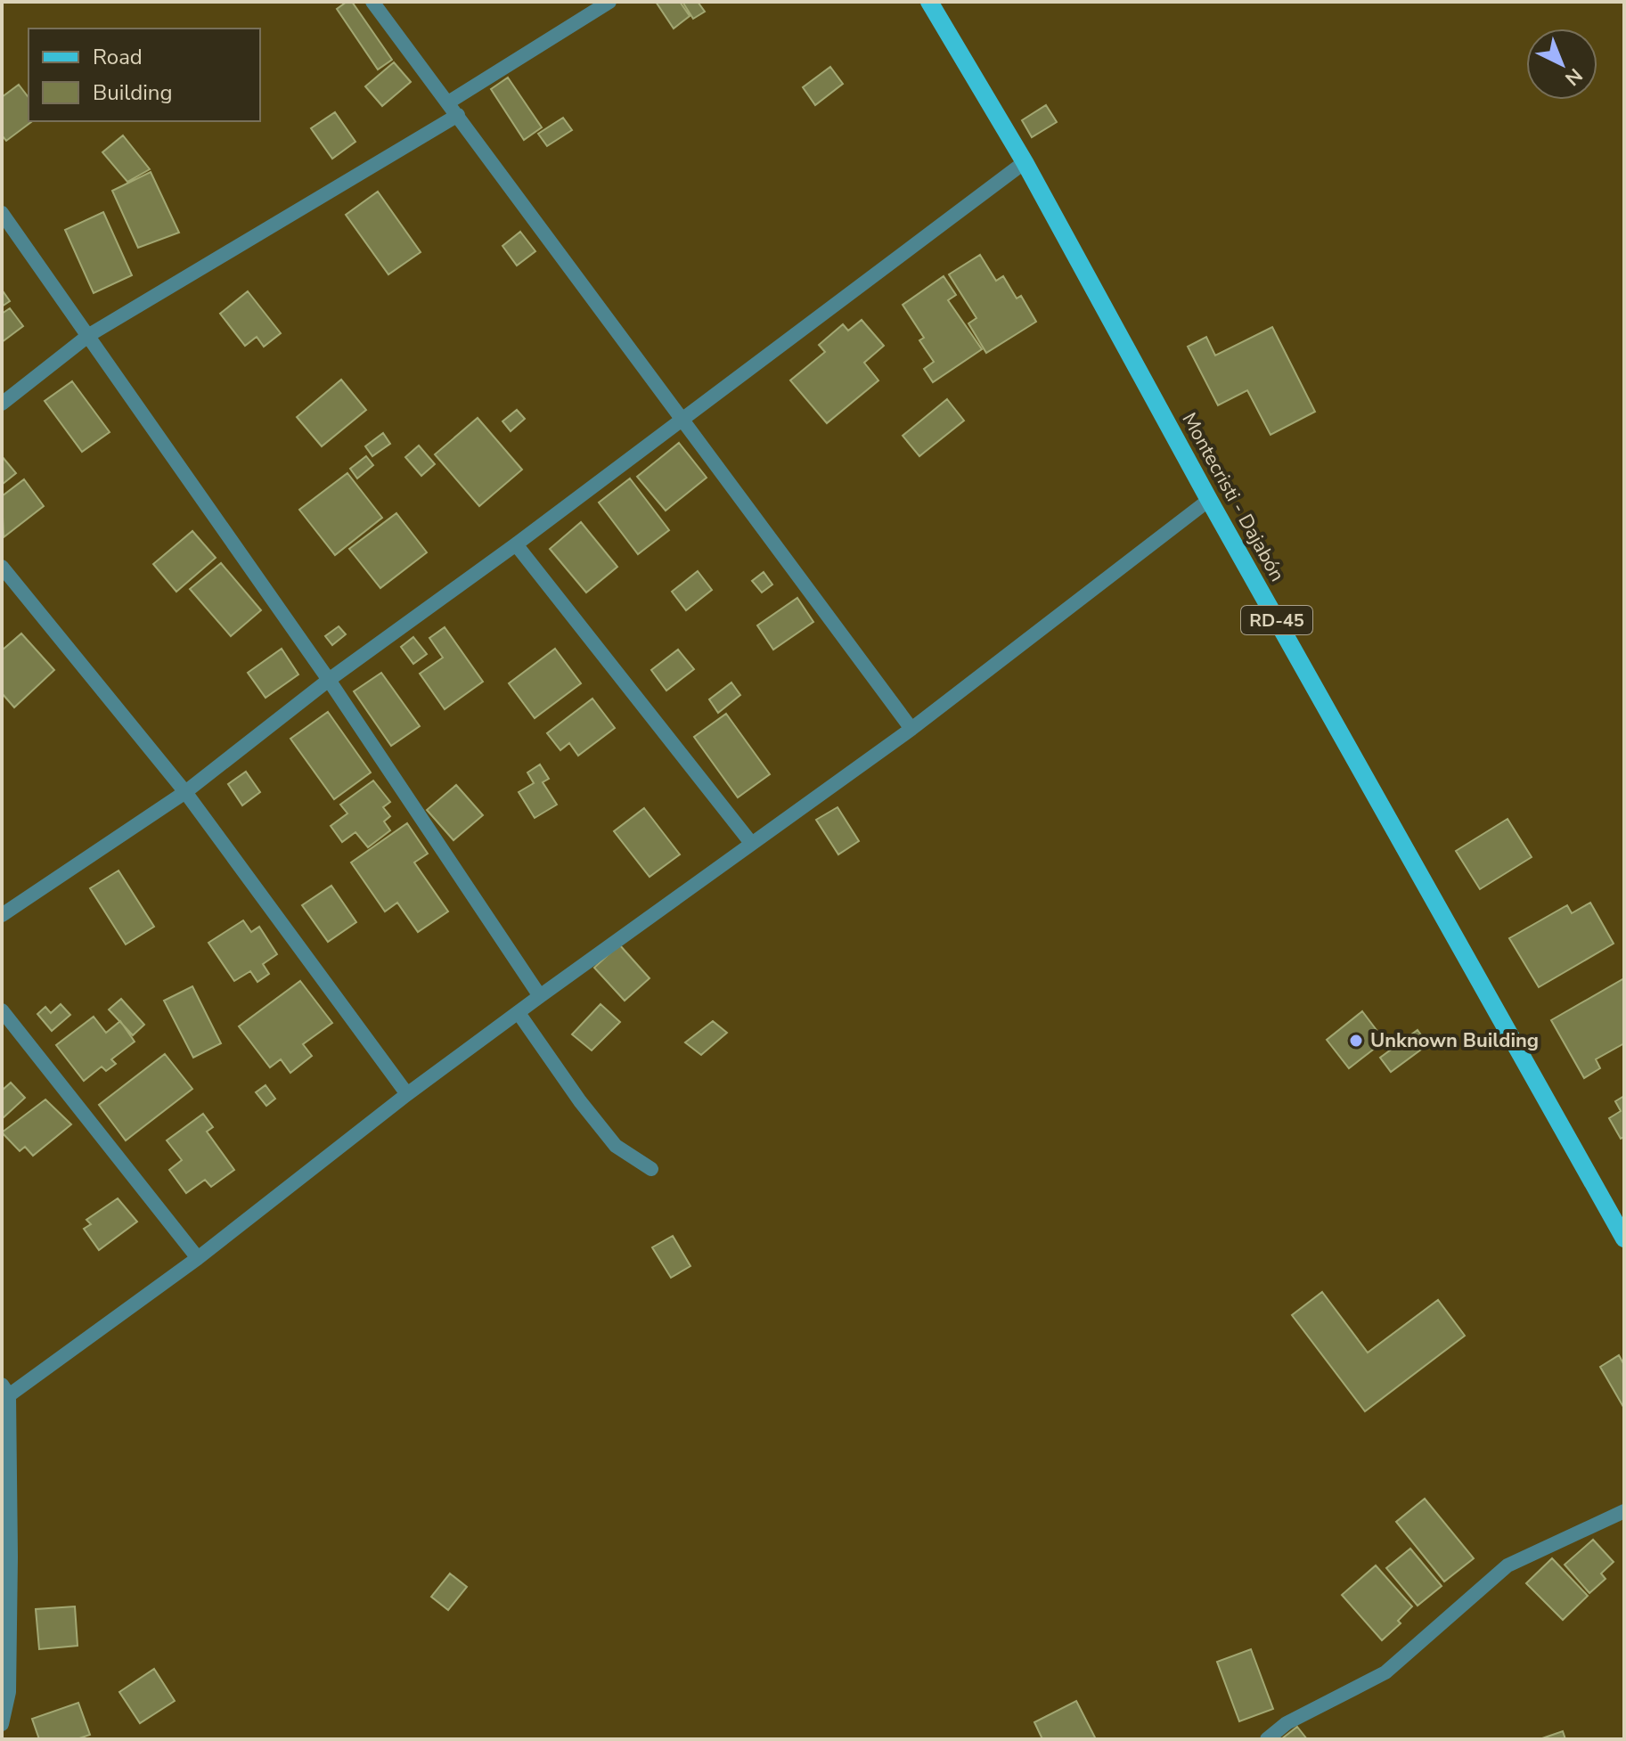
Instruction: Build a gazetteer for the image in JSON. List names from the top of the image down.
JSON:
{
  "streets": {
    "main road": ["Montecristi - Dajabón", "RD-45"]
  },
  "places": ["Unknown Building"],
  "legend": ["Road", "Building"],
  "north": "bottom right"
}
